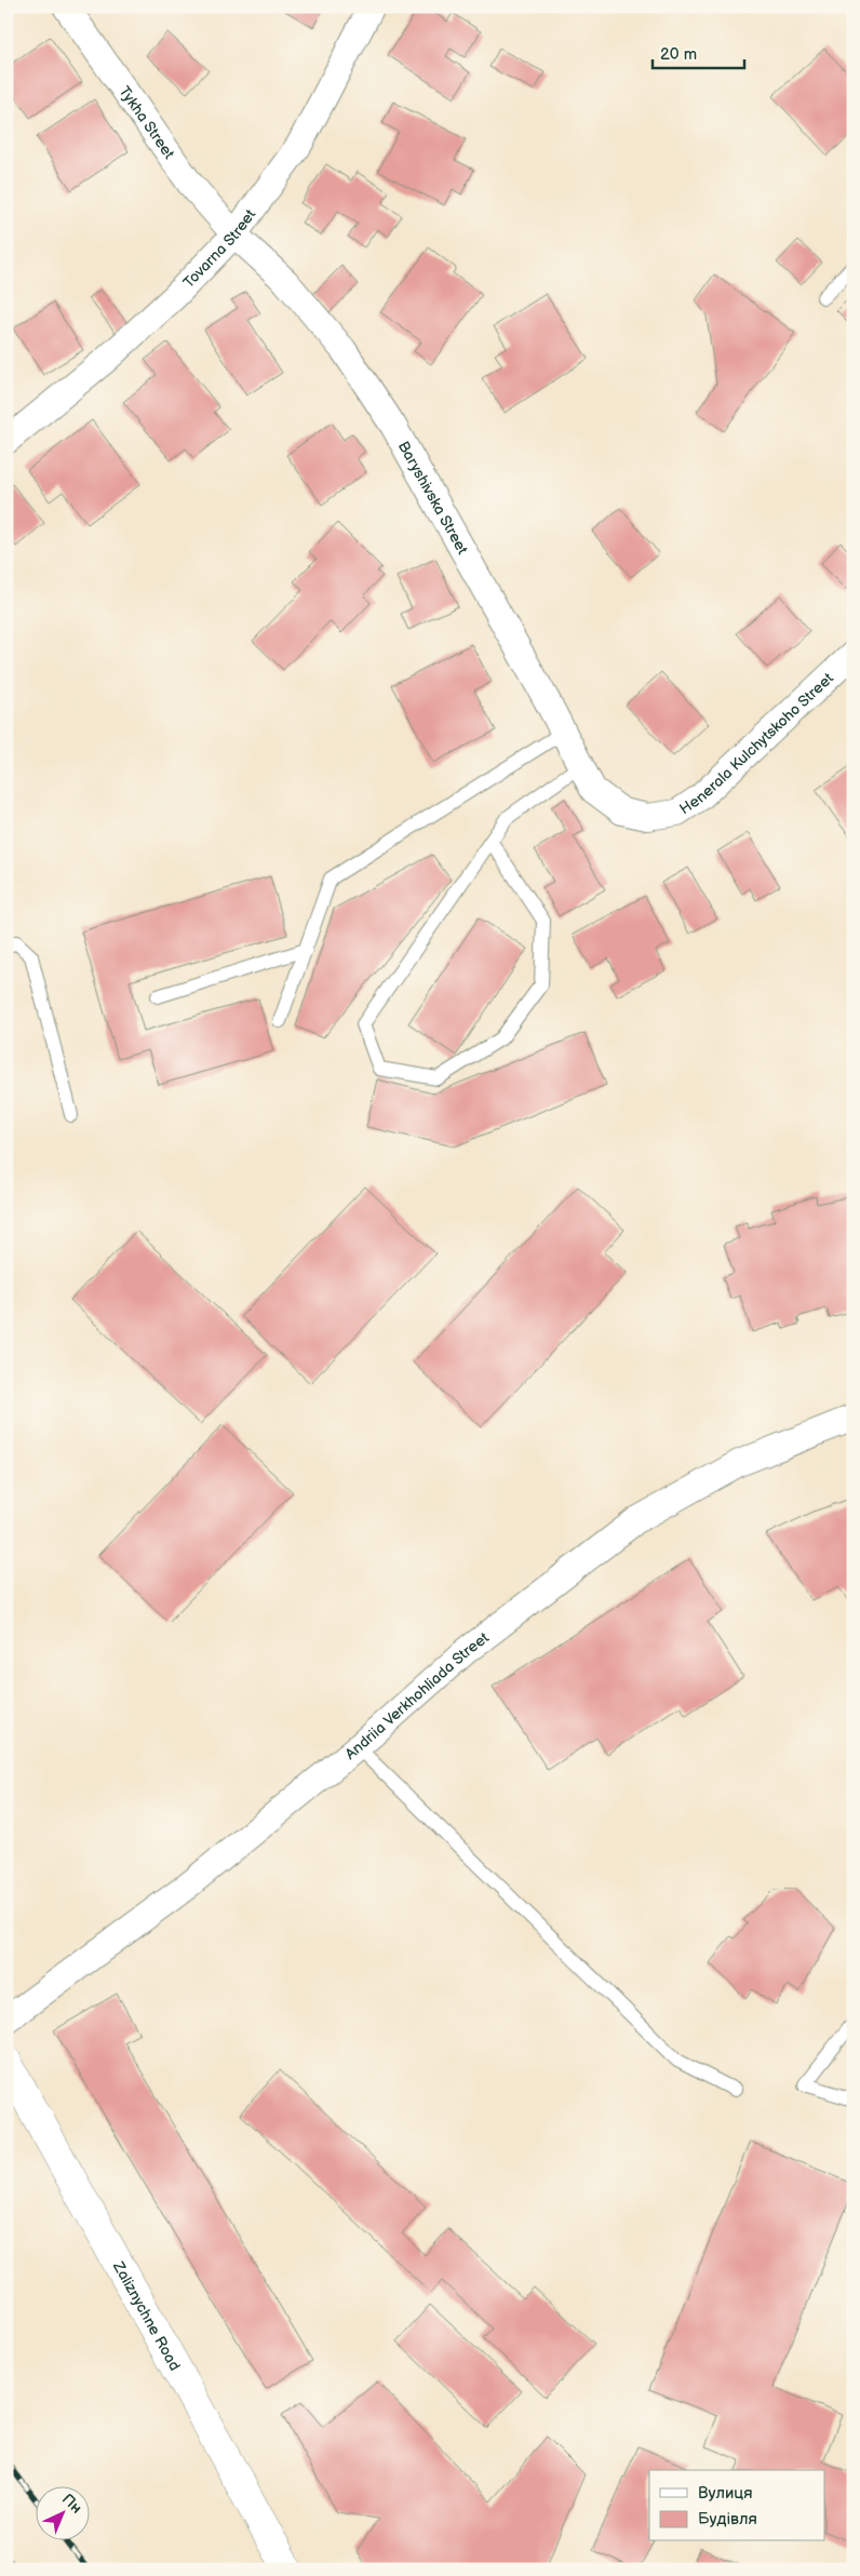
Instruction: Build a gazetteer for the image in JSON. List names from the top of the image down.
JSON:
{
  "streets": {
    "street": [
      "Tykha Street",
      "Tovarna Street",
      "Baryshivska Street",
      "Henerala Kulchytskoho Street",
      "Andriia Verkhohliada Street",
      "Zaliznychne Road"
    ]
  },
  "crossings": [
    ["Tykha Street", "Tovarna Street"],
    ["Tykha Street", "Baryshivska Street"],
    ["Tovarna Street", "Baryshivska Street"],
    ["Baryshivska Street", "Henerala Kulchytskoho Street"]
  ],
  "legend": ["Вулиця", "Будівля"],
  "scale_bar": "20 m",
  "north": "top right"
}
